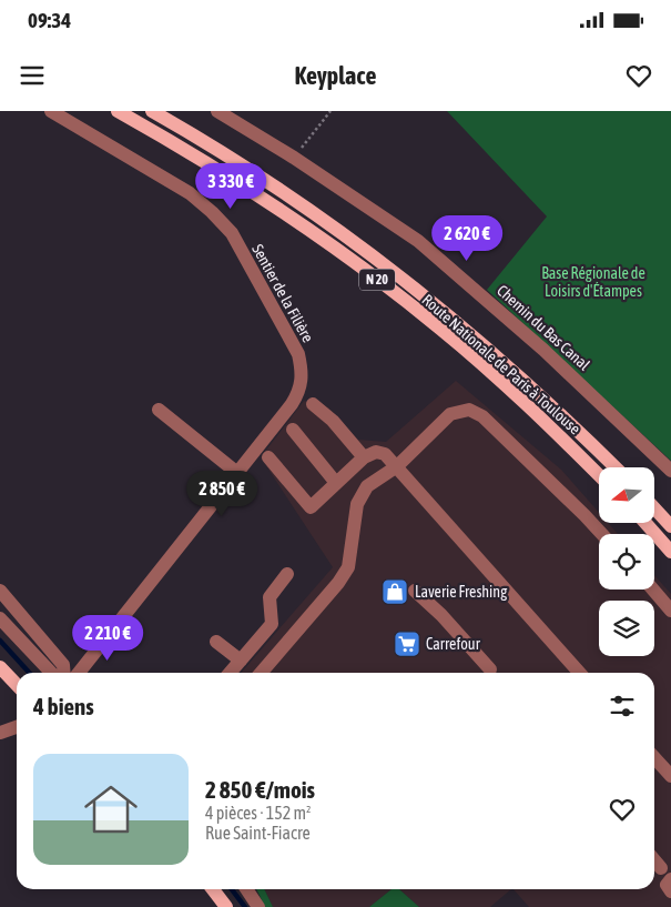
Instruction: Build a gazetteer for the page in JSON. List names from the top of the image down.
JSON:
{
  "streets": {
    "main road": ["N 20", "Route Nationale de Paris à Toulouse"],
    "street": ["Sentier de la Filière", "Chemin du Bas Canal"]
  },
  "parks": ["Base Régionale de Loisirs d'Étampes"],
  "places": {
    "shop": ["Laverie Freshing"],
    "supermarket": ["Carrefour"]
  },
  "north": "left",
  "page": {
    "status": "09:34",
    "header": "Keyplace",
    "price": [
      "3 330 €",
      "2 620 €",
      "2 850 €",
      "2 210 €"
    ],
    "heading": "4 biens",
    "list": [
      {
        "name": "2 850 €/mois",
        "note": "4 pièces · 152 m² · Rue Saint-Fiacre"
      }
    ]
  }
}
